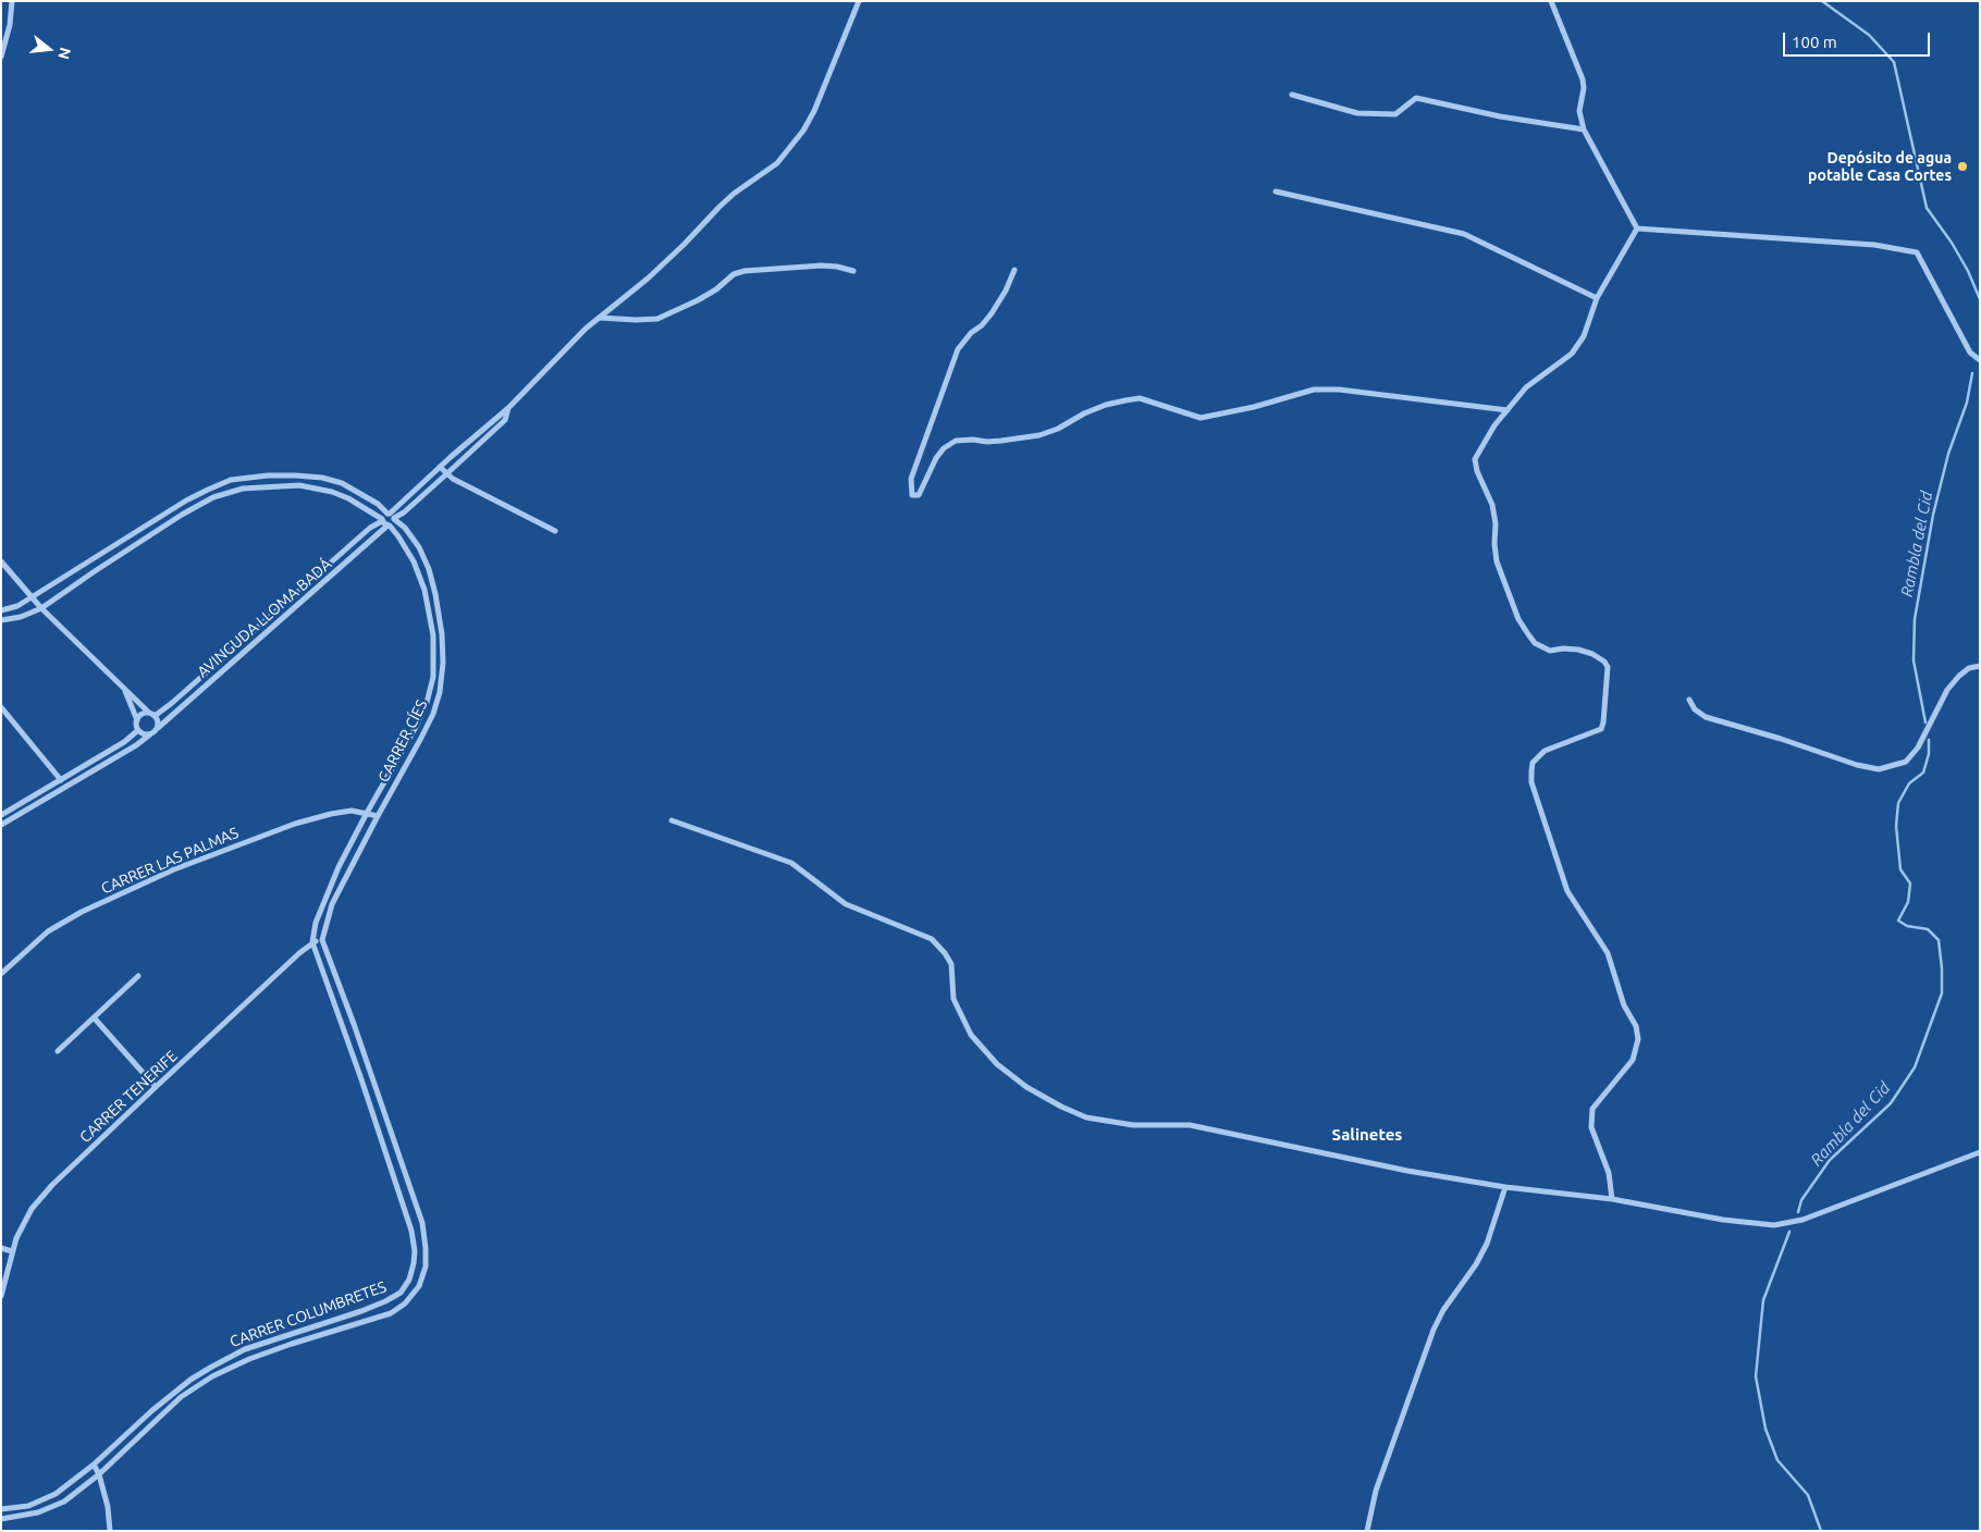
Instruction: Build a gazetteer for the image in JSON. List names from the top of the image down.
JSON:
{
  "streets": {
    "street": [
      "AVINGUDA LLOMA BADÁ",
      "CARRER CÍES",
      "CARRER LAS PALMAS",
      "CARRER TENERIFE",
      "CARRER COLUMBRETES"
    ]
  },
  "crossings": [
    ["AVINGUDA LLOMA BADÁ", "CARRER CÍES"],
    ["CARRER CÍES", "CARRER LAS PALMAS"],
    ["CARRER CÍES", "CARRER TENERIFE"],
    ["CARRER CÍES", "CARRER COLUMBRETES"],
    ["CARRER TENERIFE", "CARRER COLUMBRETES"]
  ],
  "districts": ["Salinetes"],
  "water": ["Rambla del Cid"],
  "places": ["Depósito de agua potable Casa Cortes"],
  "scale_bar": "100 m",
  "north": "right"
}
